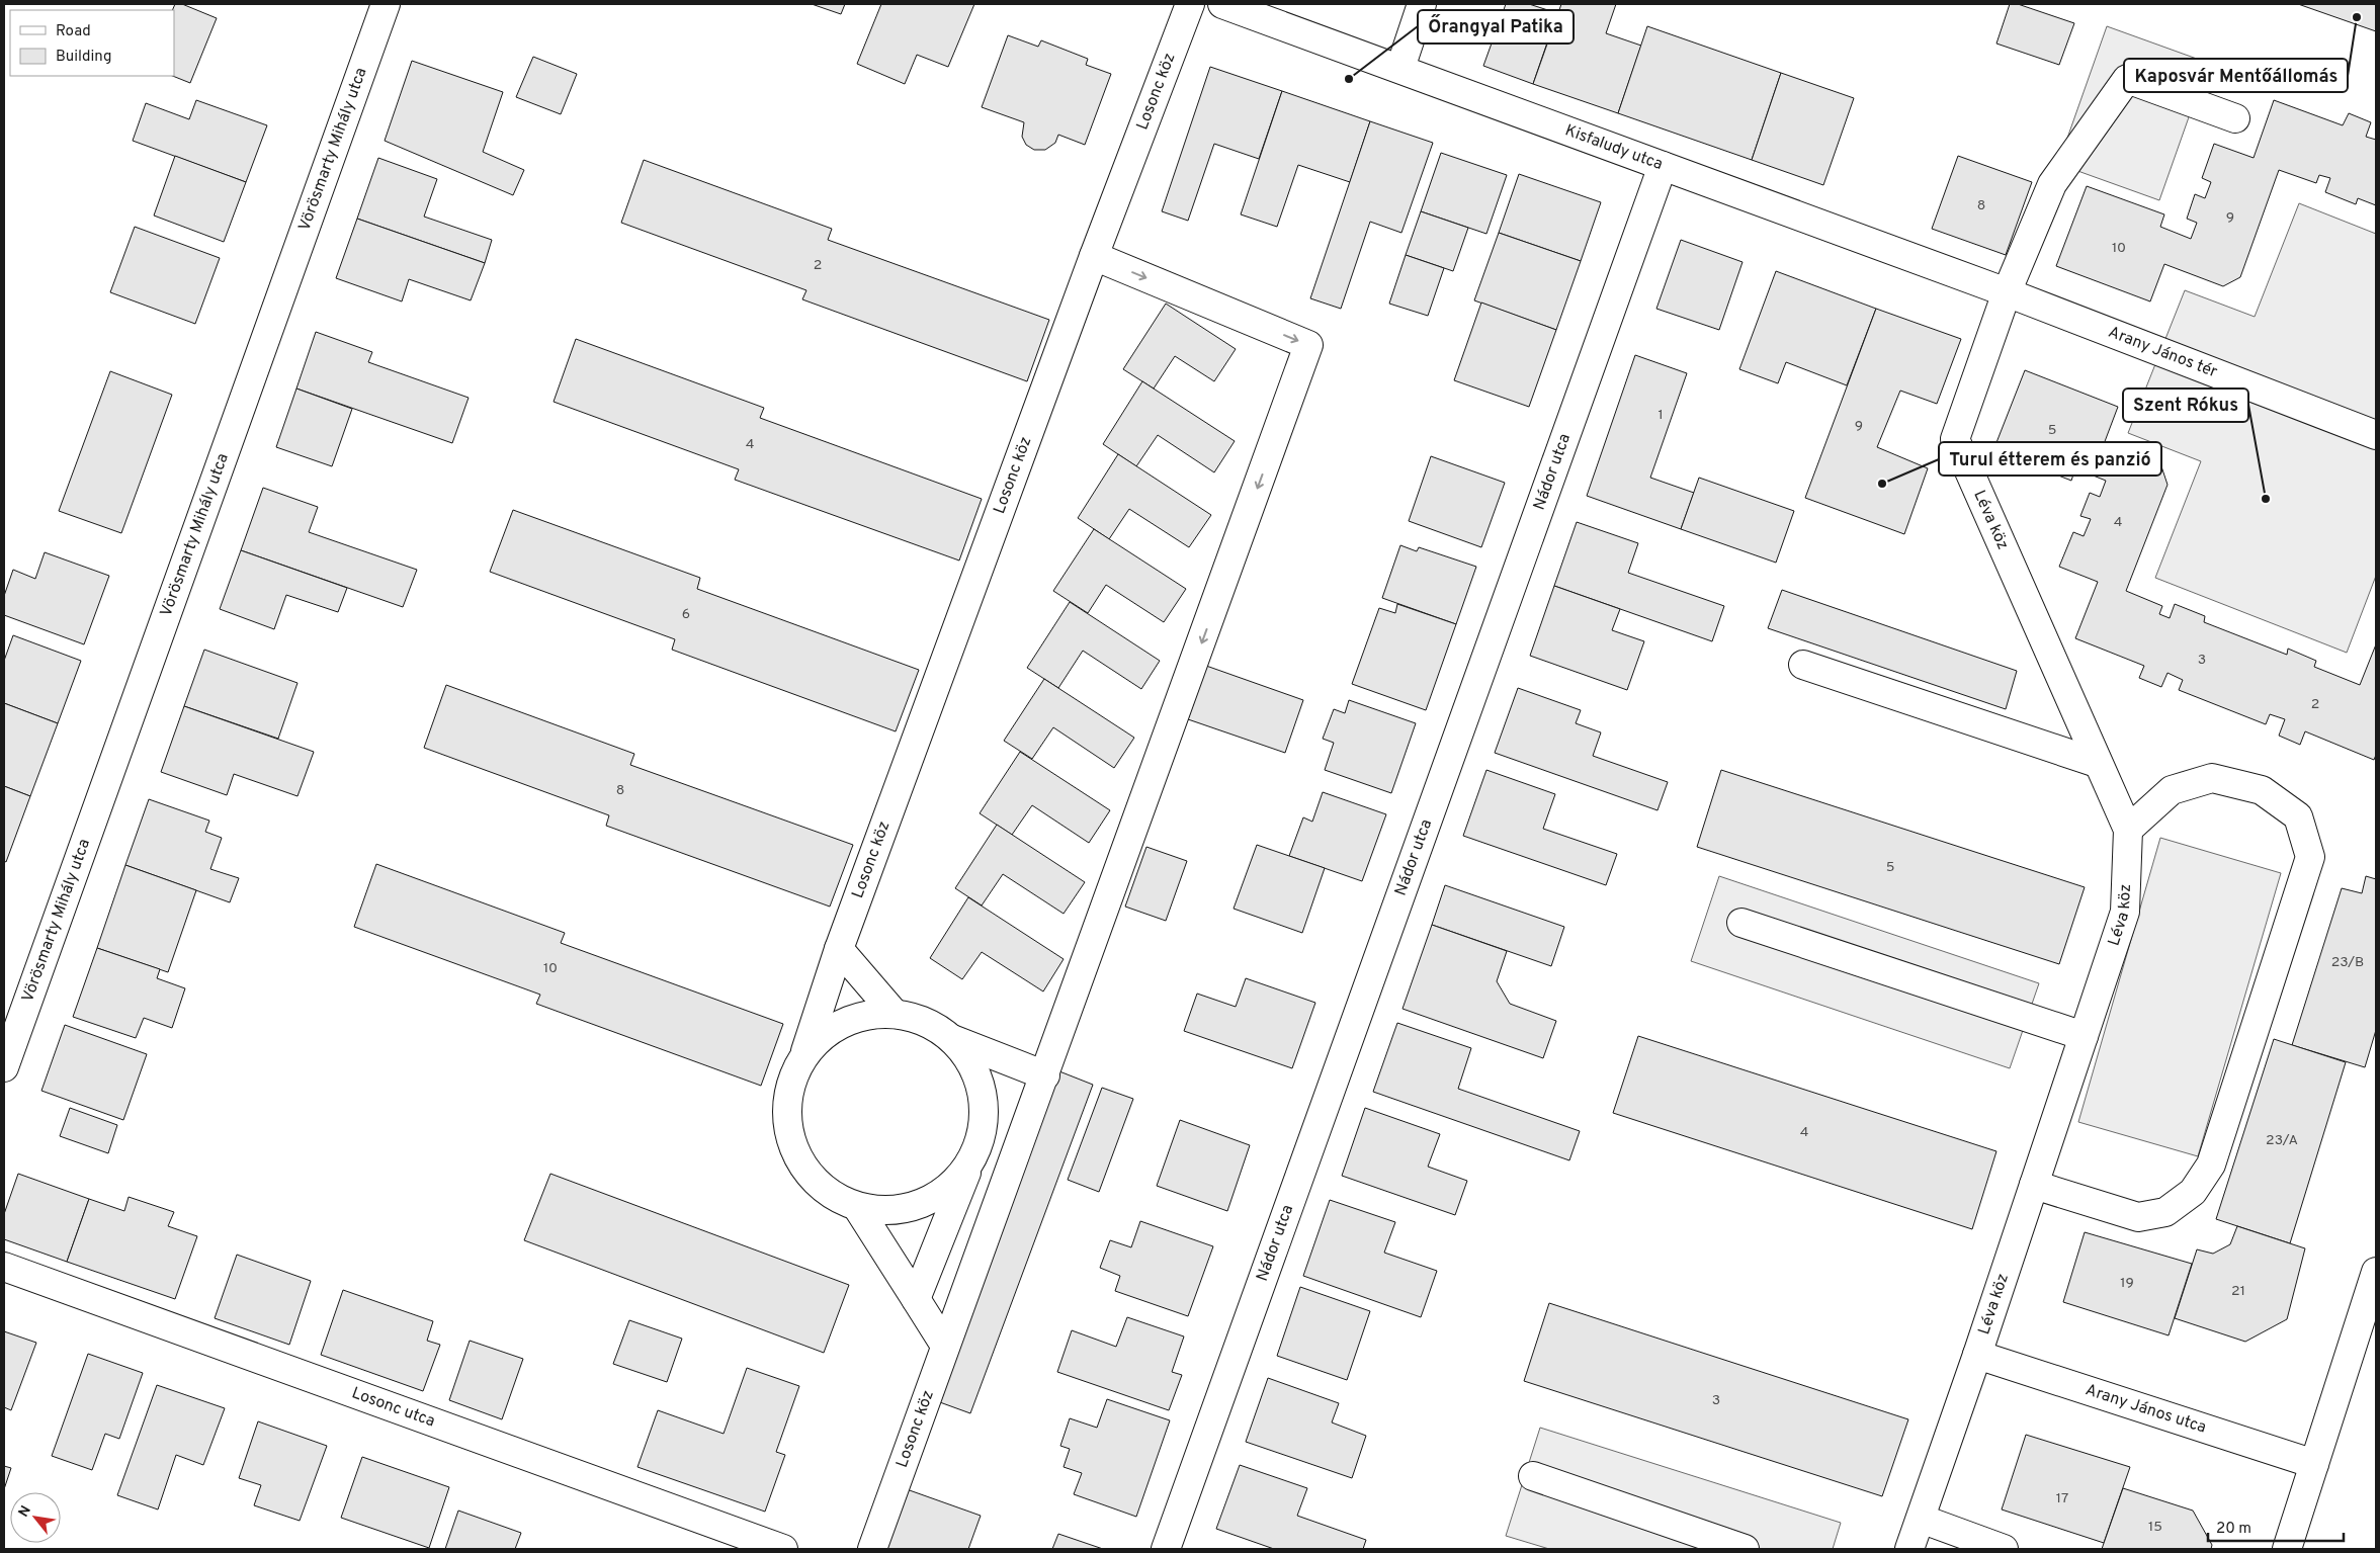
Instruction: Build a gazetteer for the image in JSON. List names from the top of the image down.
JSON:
{
  "streets": {
    "street": [
      "Losonc köz",
      "Kisfaludy utca",
      "Vörösmarty Mihály utca",
      "Arany János tér",
      "Nádor utca",
      "Léva köz",
      "Losonc utca",
      "Arany János utca"
    ]
  },
  "crossings": [
    ["Kisfaludy utca", "Arany János tér"],
    ["Kisfaludy utca", "Nádor utca"],
    ["Kisfaludy utca", "Léva köz"],
    ["Arany János tér", "Léva köz"],
    ["Léva köz", "Arany János utca"]
  ],
  "places": [
    "Kaposvár Mentőállomás",
    "Őrangyal Patika",
    "Turul étterem és panzió",
    "Szent Rókus"
  ],
  "house_numbers": [
    "8",
    "9",
    "10",
    "2",
    "1",
    "9",
    "5",
    "4",
    "4",
    "6",
    "3",
    "2",
    "8",
    "5",
    "23/B",
    "10",
    "4",
    "23/A",
    "19",
    "21",
    "3",
    "17",
    "15"
  ],
  "legend": ["Road", "Building"],
  "scale_bar": "20 m",
  "north": "top left"
}
